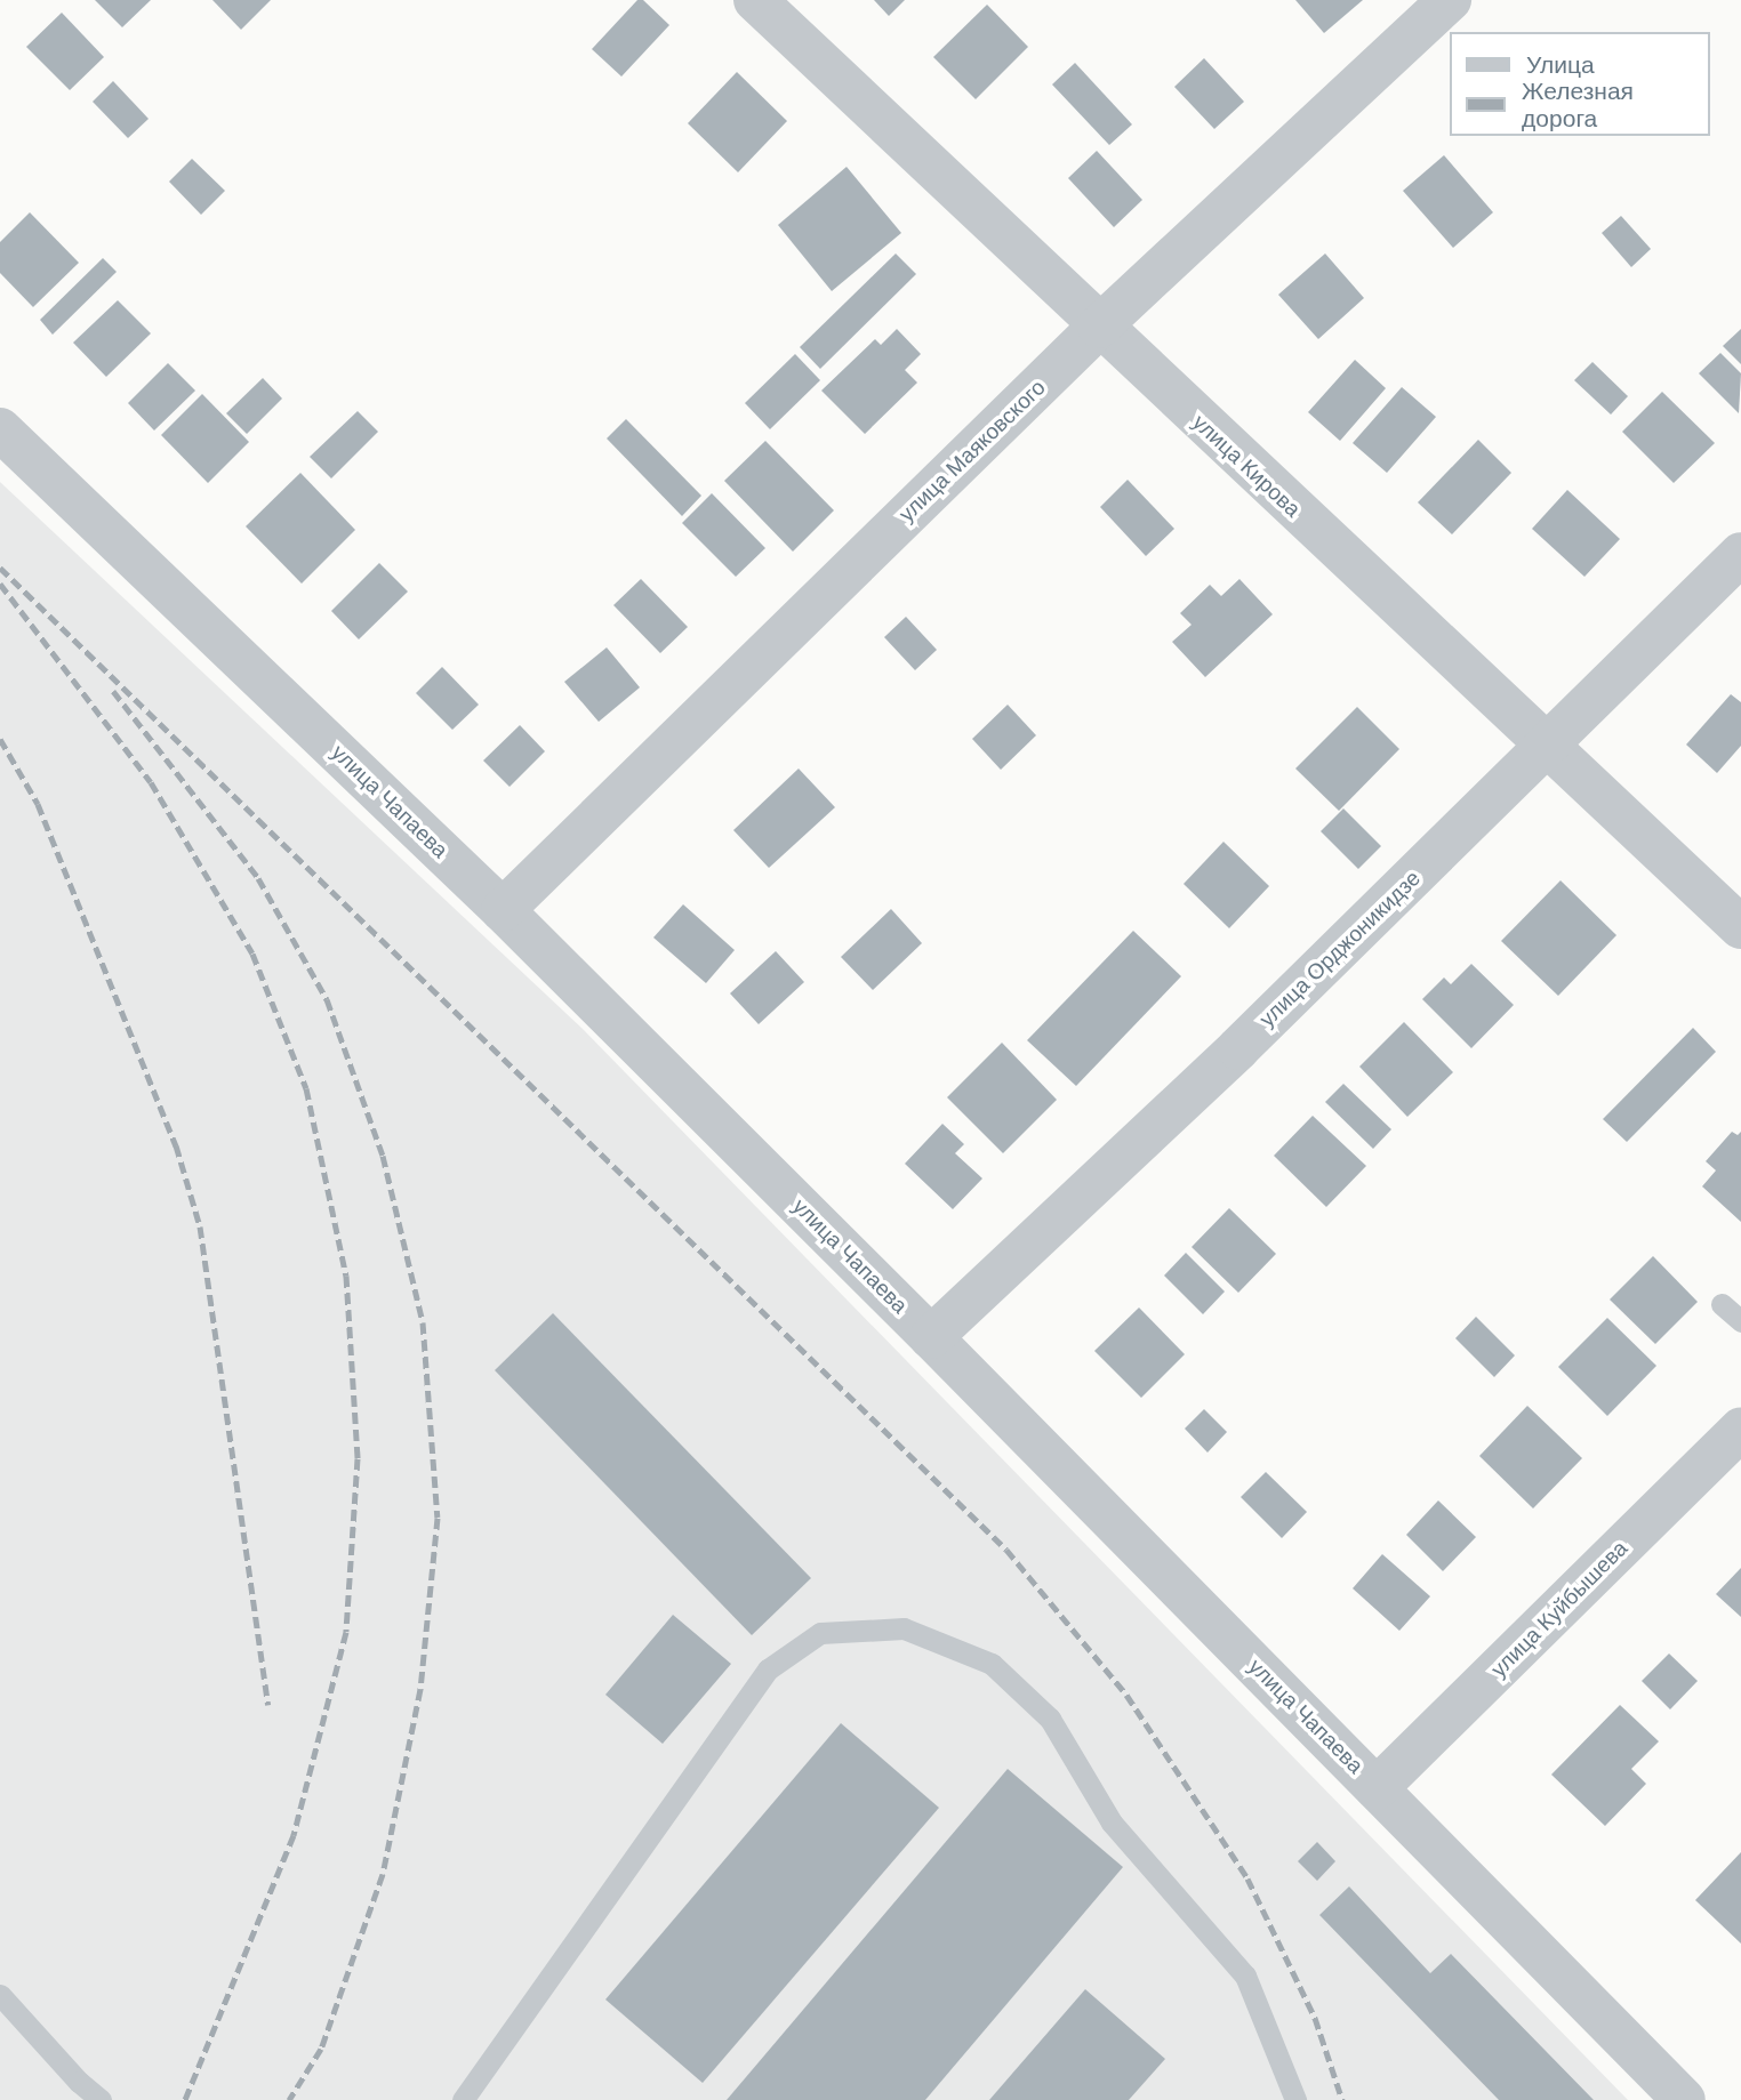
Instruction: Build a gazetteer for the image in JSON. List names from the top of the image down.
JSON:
{
  "streets": {
    "street": [
      "улица Маяковского",
      "улица Кирова",
      "улица Чапаева",
      "улица Орджоникидзе",
      "улица Куйбышева"
    ]
  },
  "crossings": [
    ["улица Маяковского", "улица Кирова"],
    ["улица Маяковского", "улица Чапаева"],
    ["улица Кирова", "улица Орджоникидзе"],
    ["улица Чапаева", "улица Орджоникидзе"],
    ["улица Чапаева", "улица Куйбышева"]
  ],
  "legend": ["Улица", "Железная дорога"]
}
